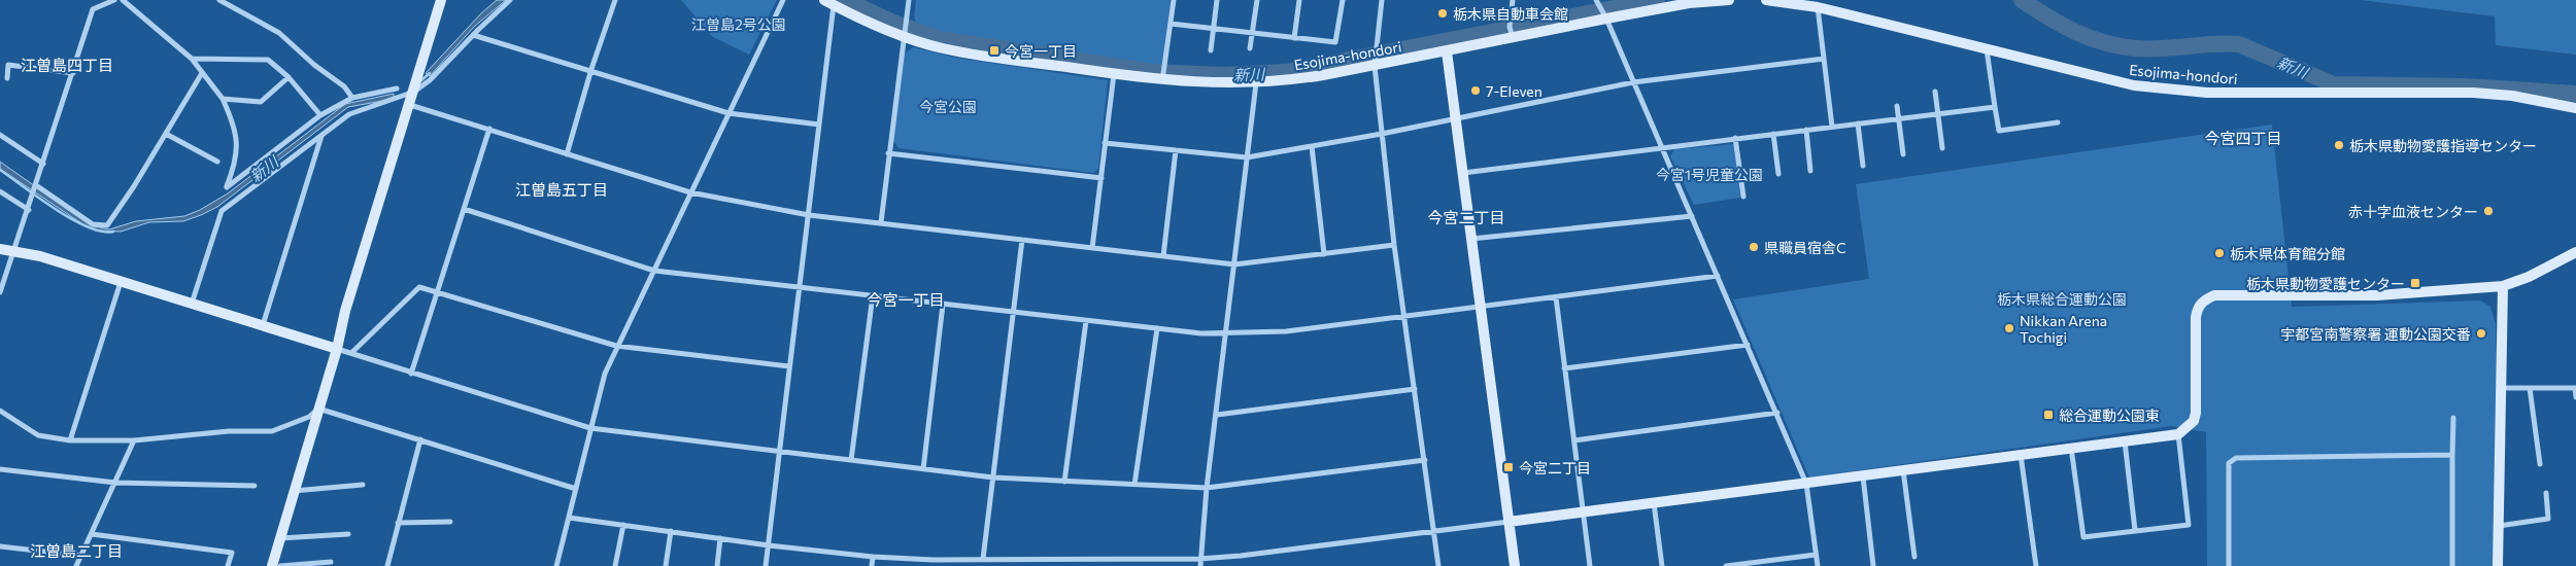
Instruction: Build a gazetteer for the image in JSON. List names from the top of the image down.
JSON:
{
  "streets": {
    "street": ["Esojima-hondori"]
  },
  "districts": [
    "江曽島四丁目",
    "今宮四丁目",
    "江曽島五丁目",
    "今宮二丁目",
    "今宮一丁目",
    "江曽島二丁目"
  ],
  "water": ["新川"],
  "parks": [
    "江曽島2号公園",
    "今宮公園",
    "今宮1号児童公園",
    "栃木県総合運動公園"
  ],
  "places": {
    "other": [
      "栃木県自動車会館",
      "7-Eleven",
      "栃木県動物愛護指導センター",
      "赤十字血液センター",
      "県職員宿舎C",
      "栃木県体育館分館",
      "Nikkan Arena Tochigi",
      "宇都宮南警察署 運動公園交番"
    ],
    "transit": [
      "今宮一丁目",
      "栃木県動物愛護センター",
      "総合運動公園東",
      "今宮二丁目"
    ]
  }
}
